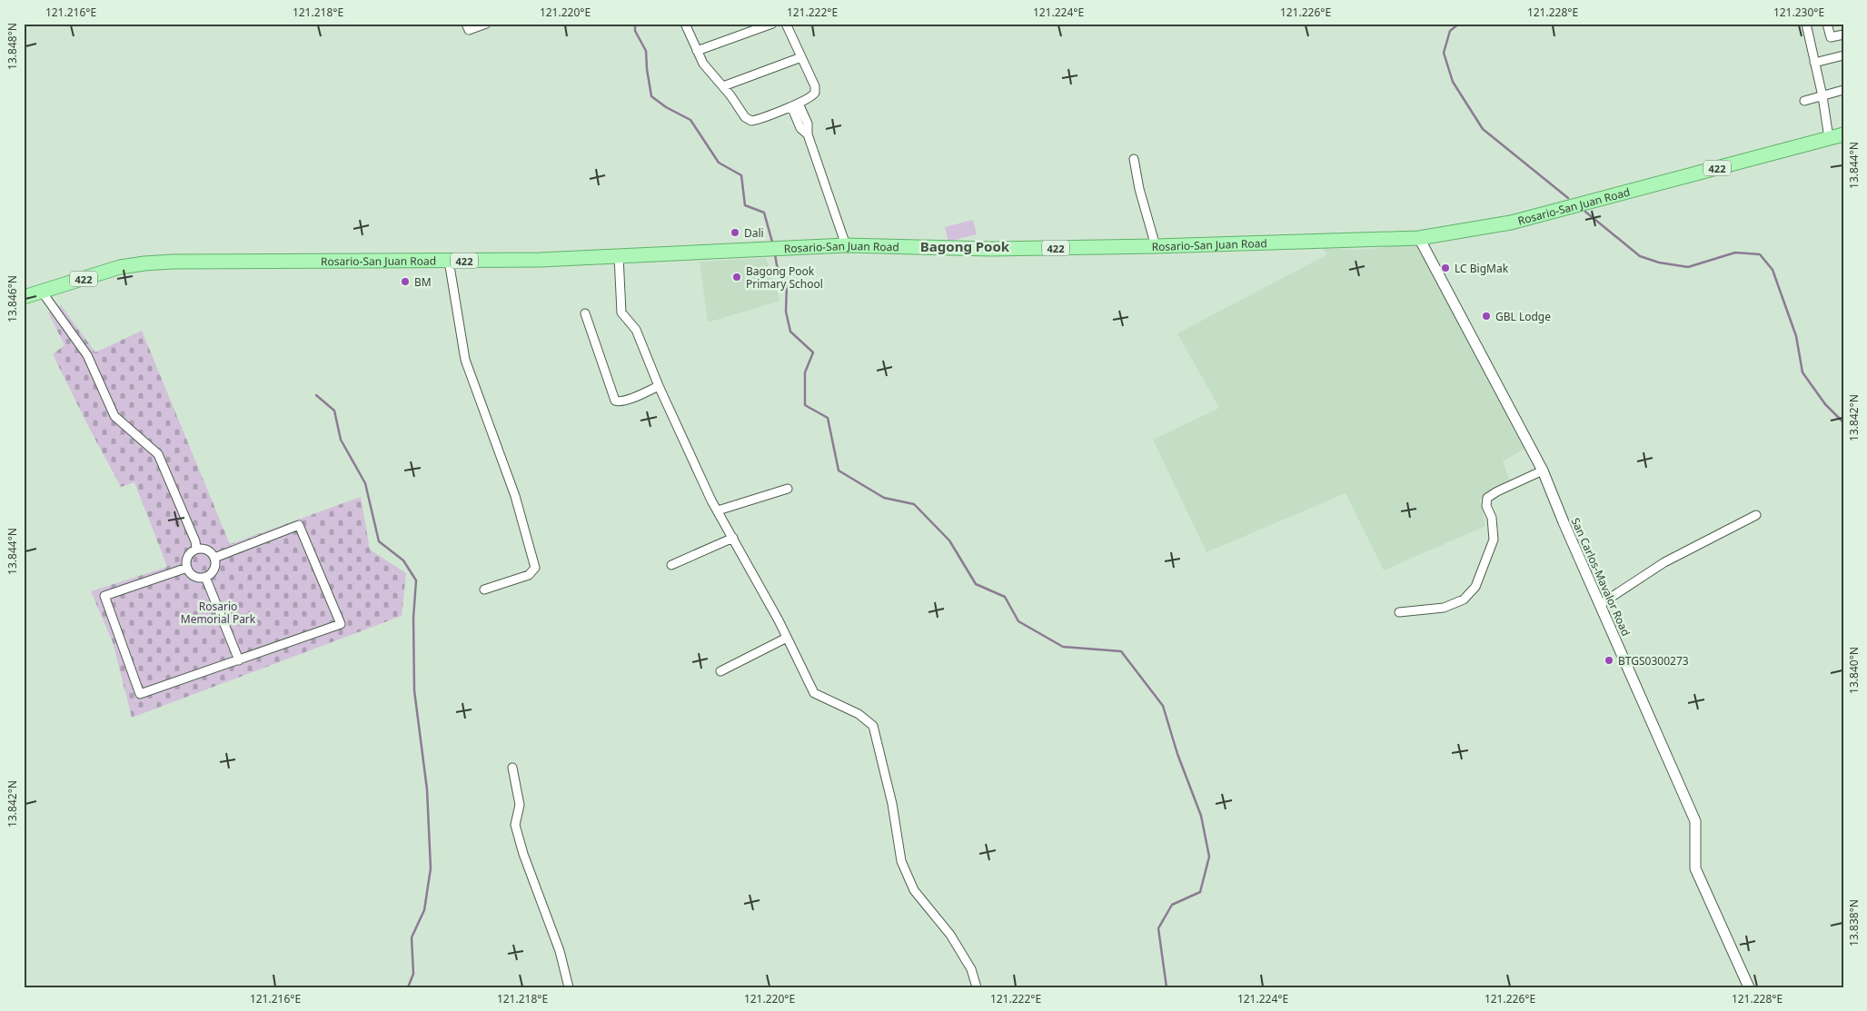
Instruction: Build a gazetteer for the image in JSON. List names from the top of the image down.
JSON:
{
  "streets": {
    "main road": ["422", "Rosario-San Juan Road"],
    "street": ["San Carlos-Mavalor Road"]
  },
  "crossings": [
    ["Rosario-San Juan Road", "San Carlos-Mavalor Road"]
  ],
  "districts": ["Bagong Pook"],
  "parks": ["Rosario Memorial Park"],
  "places": [
    "Dali",
    "LC BigMak",
    "Bagong Pook Primary School",
    "BM",
    "GBL Lodge",
    "BTGS0300273"
  ],
  "coordinates": [
    "121.216°E",
    "121.218°E",
    "121.220°E",
    "121.222°E",
    "121.224°E",
    "121.226°E",
    "121.228°E",
    "121.230°E",
    "13.848°N",
    "13.844°N",
    "13.846°N",
    "13.842°N",
    "13.840°N",
    "13.838°N"
  ]
}
